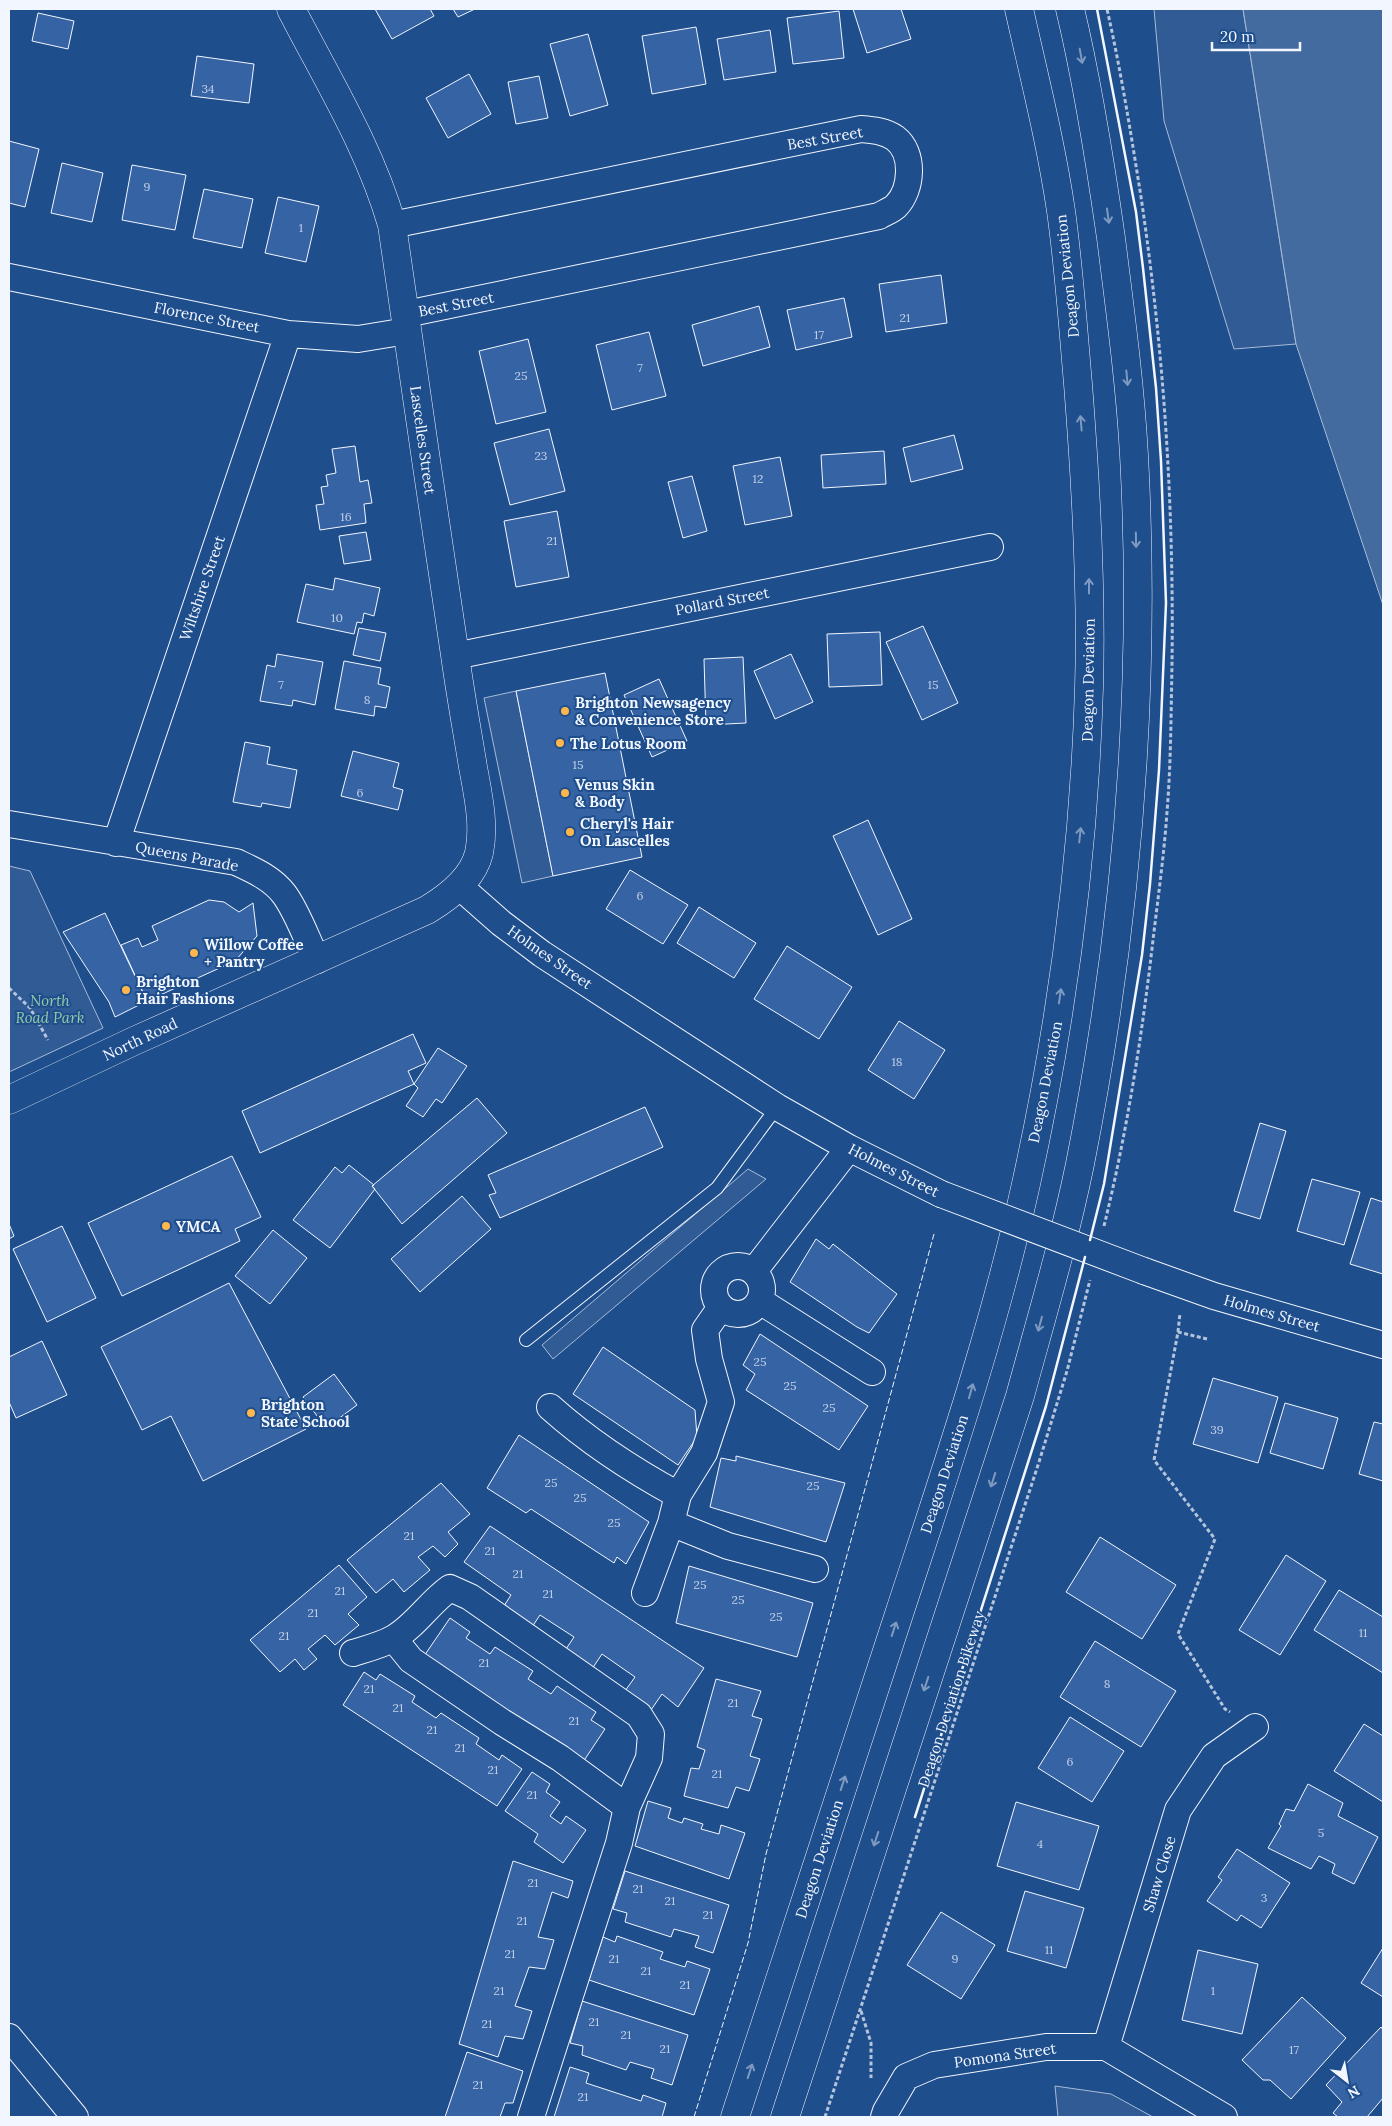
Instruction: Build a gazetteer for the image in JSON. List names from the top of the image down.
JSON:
{
  "streets": {
    "main road": ["Deagon Deviation", "Lascelles Street", "North Road"],
    "street": [
      "Best Street",
      "Florence Street",
      "Wiltshire Street",
      "Pollard Street",
      "Queens Parade",
      "Holmes Street",
      "Shaw Close",
      "Pomona Street"
    ],
    "path": ["Deagon Deviation Bikeway"]
  },
  "crossings": [
    ["Best Street", "Florence Street"],
    ["Best Street", "Lascelles Street"],
    ["Florence Street", "Lascelles Street"],
    ["Florence Street", "Wiltshire Street"],
    ["Lascelles Street", "Pollard Street"],
    ["Lascelles Street", "Holmes Street"],
    ["Lascelles Street", "North Road"],
    ["Wiltshire Street", "Queens Parade"],
    ["Queens Parade", "North Road"],
    ["Holmes Street", "North Road"],
    ["Shaw Close", "Pomona Street"]
  ],
  "parks": ["North Road Park"],
  "places": [
    "Brighton Newsagency & Convenience Store",
    "The Lotus Room",
    "Venus Skin & Body",
    "Cheryl's Hair On Lascelles",
    "Willow Coffee + Pantry",
    "Brighton Hair Fashions",
    "YMCA",
    "Brighton State School"
  ],
  "house_numbers": [
    "34",
    "9",
    "1",
    "21",
    "17",
    "7",
    "25",
    "23",
    "12",
    "16",
    "21",
    "10",
    "7",
    "15",
    "8",
    "15",
    "6",
    "6",
    "18",
    "25",
    "25",
    "25",
    "39",
    "25",
    "25",
    "25",
    "25",
    "21",
    "21",
    "21",
    "25",
    "21",
    "21",
    "25",
    "21",
    "25",
    "11",
    "21",
    "21",
    "8",
    "21",
    "21",
    "21",
    "21",
    "21",
    "21",
    "6",
    "21",
    "21",
    "21",
    "5",
    "4",
    "21",
    "21",
    "3",
    "21",
    "21",
    "21",
    "11",
    "21",
    "21",
    "9",
    "21",
    "21",
    "21",
    "1",
    "21",
    "21",
    "21",
    "21",
    "17",
    "21",
    "21"
  ],
  "scale_bar": "20 m",
  "north": "bottom right"
}
